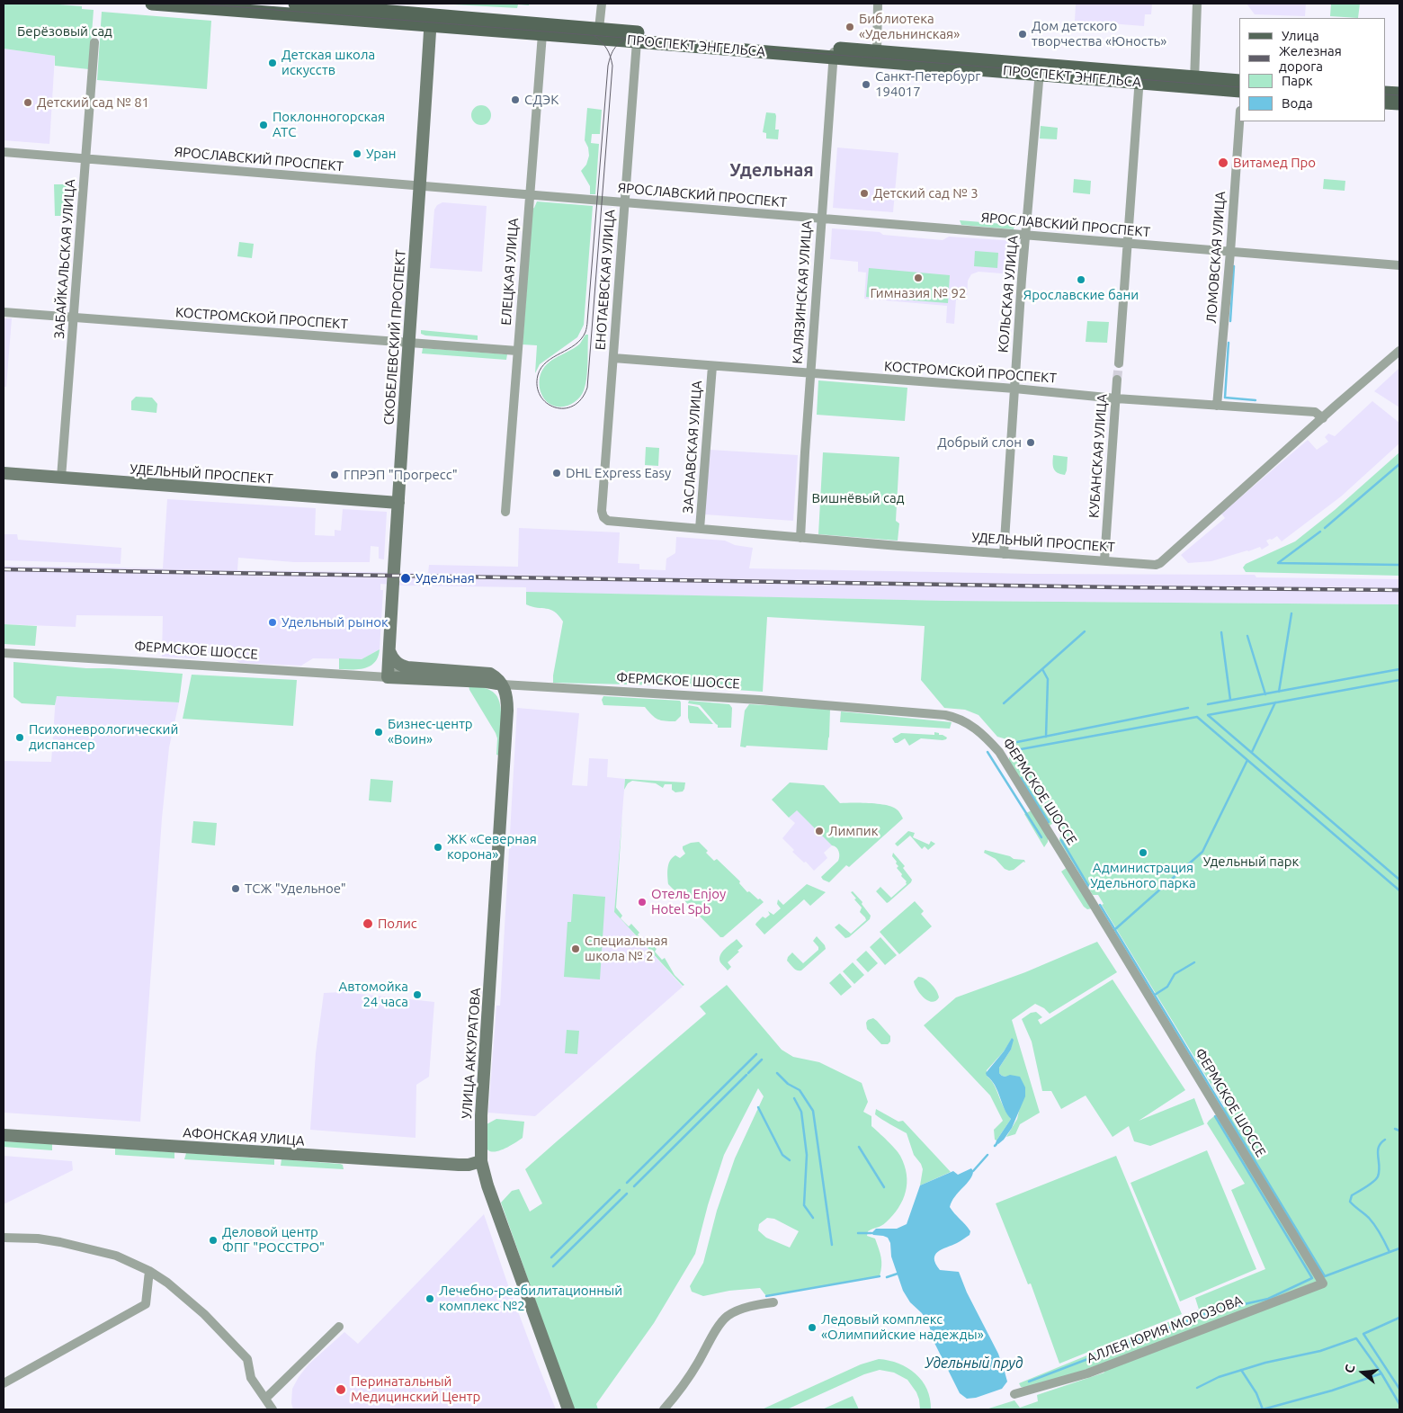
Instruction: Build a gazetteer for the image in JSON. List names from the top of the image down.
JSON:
{
  "streets": {
    "main road": ["ПРОСПЕКТ ЭНГЕЛЬСА"],
    "street": [
      "ЯРОСЛАВСКИЙ ПРОСПЕКТ",
      "ЛОМОВСКАЯ УЛИЦА",
      "ЗАБАЙКАЛЬСКАЯ УЛИЦА",
      "ЕЛЕЦКАЯ УЛИЦА",
      "ЕНОТАЕВСКАЯ УЛИЦА",
      "КАЛЯЗИНСКАЯ УЛИЦА",
      "КОЛЬСКАЯ УЛИЦА",
      "КОСТРОМСКОЙ ПРОСПЕКТ",
      "СКОБЕЛЕВСКИЙ ПРОСПЕКТ",
      "ЗАСЛАВСКАЯ УЛИЦА",
      "КУБАНСКАЯ УЛИЦА",
      "УДЕЛЬНЫЙ ПРОСПЕКТ",
      "ФЕРМСКОЕ ШОССЕ",
      "УЛИЦА АККУРАТОВА",
      "АФОНСКАЯ УЛИЦА",
      "АЛЛЕЯ ЮРИЯ МОРОЗОВА"
    ]
  },
  "crossings": [
    ["ПРОСПЕКТ ЭНГЕЛЬСА", "ЕЛЕЦКАЯ УЛИЦА"],
    ["ПРОСПЕКТ ЭНГЕЛЬСА", "ЕНОТАЕВСКАЯ УЛИЦА"],
    ["ПРОСПЕКТ ЭНГЕЛЬСА", "КАЛЯЗИНСКАЯ УЛИЦА"],
    ["ПРОСПЕКТ ЭНГЕЛЬСА", "КОЛЬСКАЯ УЛИЦА"],
    ["ПРОСПЕКТ ЭНГЕЛЬСА", "СКОБЕЛЕВСКИЙ ПРОСПЕКТ"],
    ["ЯРОСЛАВСКИЙ ПРОСПЕКТ", "ЛОМОВСКАЯ УЛИЦА"],
    ["ЯРОСЛАВСКИЙ ПРОСПЕКТ", "ЗАБАЙКАЛЬСКАЯ УЛИЦА"],
    ["ЯРОСЛАВСКИЙ ПРОСПЕКТ", "ЕЛЕЦКАЯ УЛИЦА"],
    ["ЯРОСЛАВСКИЙ ПРОСПЕКТ", "ЕНОТАЕВСКАЯ УЛИЦА"],
    ["ЯРОСЛАВСКИЙ ПРОСПЕКТ", "КАЛЯЗИНСКАЯ УЛИЦА"],
    ["ЯРОСЛАВСКИЙ ПРОСПЕКТ", "КОЛЬСКАЯ УЛИЦА"],
    ["ЯРОСЛАВСКИЙ ПРОСПЕКТ", "СКОБЕЛЕВСКИЙ ПРОСПЕКТ"],
    ["ЛОМОВСКАЯ УЛИЦА", "КОСТРОМСКОЙ ПРОСПЕКТ"],
    ["ЗАБАЙКАЛЬСКАЯ УЛИЦА", "КОСТРОМСКОЙ ПРОСПЕКТ"],
    ["ЗАБАЙКАЛЬСКАЯ УЛИЦА", "УДЕЛЬНЫЙ ПРОСПЕКТ"],
    ["ЕЛЕЦКАЯ УЛИЦА", "КОСТРОМСКОЙ ПРОСПЕКТ"],
    ["ЕНОТАЕВСКАЯ УЛИЦА", "КОСТРОМСКОЙ ПРОСПЕКТ"],
    ["ЕНОТАЕВСКАЯ УЛИЦА", "УДЕЛЬНЫЙ ПРОСПЕКТ"],
    ["КАЛЯЗИНСКАЯ УЛИЦА", "КОСТРОМСКОЙ ПРОСПЕКТ"],
    ["КАЛЯЗИНСКАЯ УЛИЦА", "УДЕЛЬНЫЙ ПРОСПЕКТ"],
    ["КОЛЬСКАЯ УЛИЦА", "КОСТРОМСКОЙ ПРОСПЕКТ"],
    ["КОЛЬСКАЯ УЛИЦА", "УДЕЛЬНЫЙ ПРОСПЕКТ"],
    ["КОСТРОМСКОЙ ПРОСПЕКТ", "СКОБЕЛЕВСКИЙ ПРОСПЕКТ"],
    ["КОСТРОМСКОЙ ПРОСПЕКТ", "ЗАСЛАВСКАЯ УЛИЦА"],
    ["КОСТРОМСКОЙ ПРОСПЕКТ", "КУБАНСКАЯ УЛИЦА"],
    ["КОСТРОМСКОЙ ПРОСПЕКТ", "УДЕЛЬНЫЙ ПРОСПЕКТ"],
    ["СКОБЕЛЕВСКИЙ ПРОСПЕКТ", "УДЕЛЬНЫЙ ПРОСПЕКТ"],
    ["СКОБЕЛЕВСКИЙ ПРОСПЕКТ", "ФЕРМСКОЕ ШОССЕ"],
    ["ЗАСЛАВСКАЯ УЛИЦА", "УДЕЛЬНЫЙ ПРОСПЕКТ"],
    ["КУБАНСКАЯ УЛИЦА", "УДЕЛЬНЫЙ ПРОСПЕКТ"],
    ["ФЕРМСКОЕ ШОССЕ", "УЛИЦА АККУРАТОВА"],
    ["ФЕРМСКОЕ ШОССЕ", "АЛЛЕЯ ЮРИЯ МОРОЗОВА"],
    ["УЛИЦА АККУРАТОВА", "АФОНСКАЯ УЛИЦА"]
  ],
  "districts": ["Удельная"],
  "water": ["Удельный пруд"],
  "parks": ["Берёзовый сад", "Вишнёвый сад", "Удельный парк"],
  "places": [
    "Библиотека «Удельнинская»",
    "Дом детского творчества «Юность»",
    "Детская школа искусств",
    "Санкт-Петербург 194017",
    "СДЭК",
    "Детский сад № 81",
    "Поклонногорская АТС",
    "Уран",
    "Витамед Про",
    "Детский сад № 3",
    "Гимназия № 92",
    "Ярославские бани",
    "Добрый слон",
    "DHL Express Easy",
    "ГПРЭП \"Прогресс\"",
    "Удельная",
    "Удельный рынок",
    "Бизнес-центр «Воин»",
    "Психоневрологический диспансер",
    "Лимпик",
    "ЖК «Северная корона»",
    "Администрация Удельного парка",
    "ТСЖ \"Удельное\"",
    "Отель Enjoy Hotel Spb",
    "Полис",
    "Специальная школа № 2",
    "Автомойка 24 часа",
    "Деловой центр ФПГ \"РОССТРО\"",
    "Лечебно-реабилитационный комплекс №2",
    "Ледовый комплекс «Олимпийские надежды»",
    "Перинатальный Медицинский Центр"
  ],
  "legend": [
    "Улица",
    "Железная дорога",
    "Парк",
    "Вода"
  ],
  "north": "left"
}
